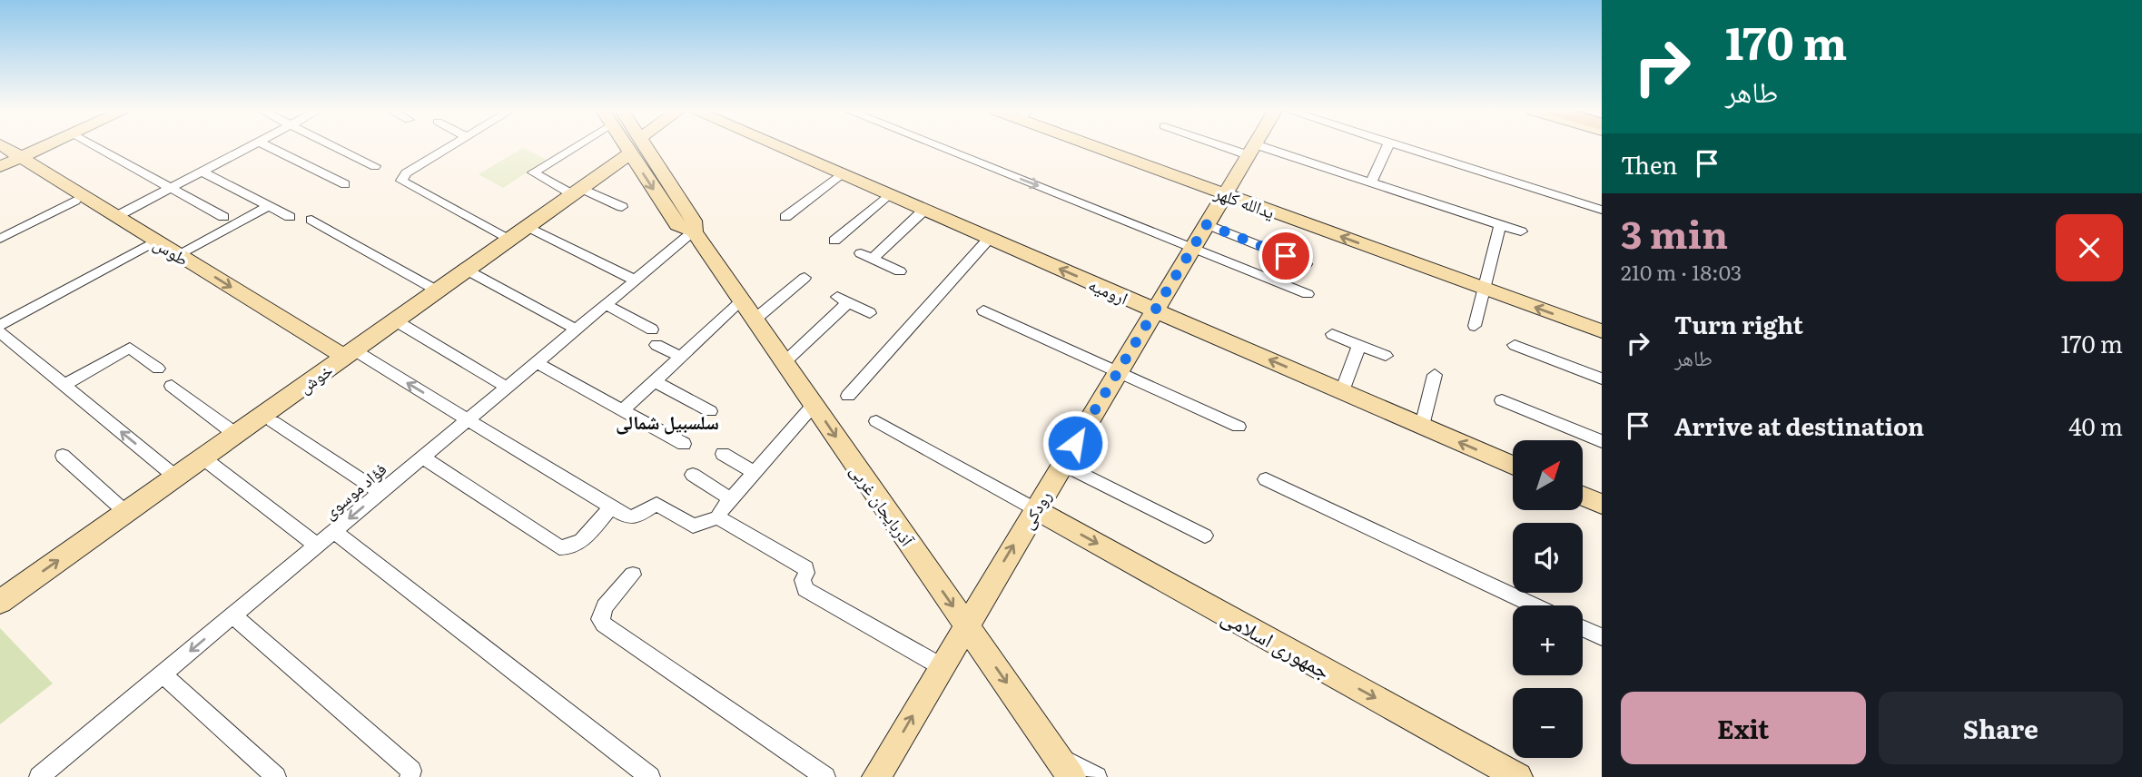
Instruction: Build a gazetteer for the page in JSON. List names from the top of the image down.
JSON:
{
  "streets": {
    "main road": [
      "یدالله کلهر",
      "طوس",
      "ارومیه",
      "خوش",
      "آذربایجان غربی",
      "رودکی",
      "جمهوری اسلامی"
    ],
    "street": ["فؤاد موسوی"]
  },
  "crossings": [
    ["یدالله کلهر", "رودکی"],
    ["طوس", "خوش"],
    ["ارومیه", "رودکی"],
    ["فؤاد موسوی", "آذربایجان غربی"],
    ["آذربایجان غربی", "رودکی"],
    ["رودکی", "جمهوری اسلامی"]
  ],
  "one_way": [
    "یدالله کلهر",
    "طوس",
    "ارومیه",
    "آذربایجان غربی",
    "رودکی",
    "جمهوری اسلامی"
  ],
  "districts": ["سلسبیل شمالی"],
  "north": "top right",
  "page": {
    "turn": ["170 m", "طاهر"],
    "then": "Then",
    "heading": ["3 min", "210 m · 18:03"],
    "list": [
      {
        "name": "Turn right",
        "note": "طاهر",
        "value": "170 m"
      },
      {
        "name": "Arrive at destination",
        "value": "40 m"
      }
    ],
    "map_buttons": ["+", "−"],
    "buttons": ["Exit", "Share"]
  }
}
